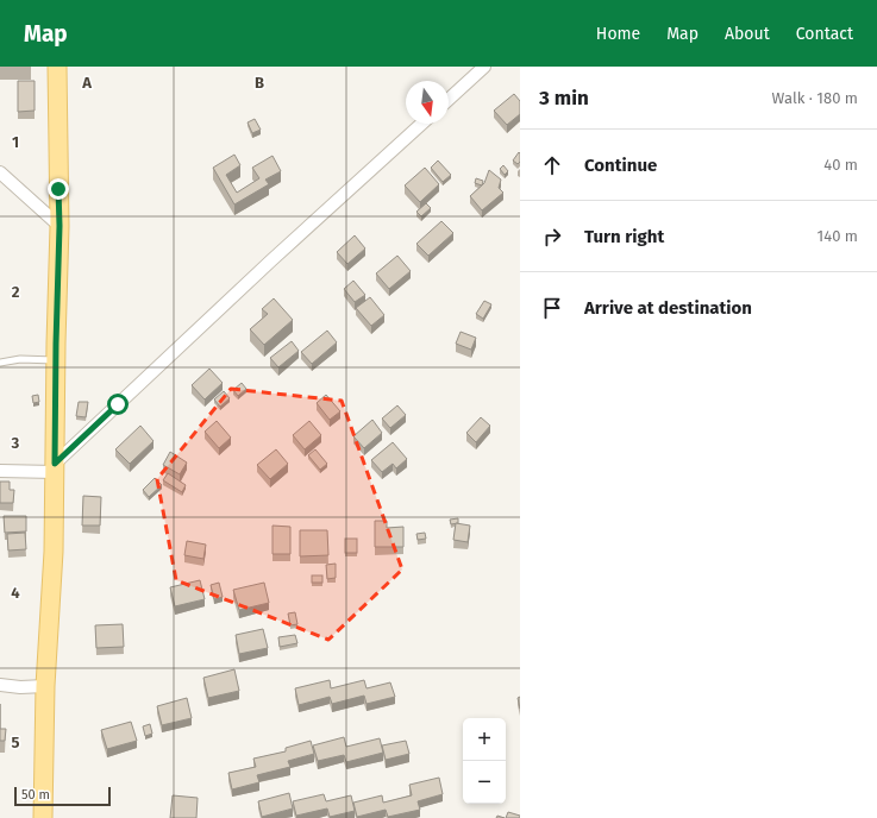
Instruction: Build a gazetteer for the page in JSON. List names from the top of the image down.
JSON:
{
  "scale_bar": "50 m",
  "north": "bottom",
  "page": {
    "header": "Map",
    "nav": [
      "Home",
      "Map",
      "About",
      "Contact"
    ],
    "heading": ["3 min", "Walk · 180 m"],
    "list": [
      ["Continue", "40 m"],
      ["Turn right", "140 m"],
      "Arrive at destination"
    ],
    "map_buttons": ["+", "−"],
    "scale": "50 m"
  },
  "grid": {
    "columns": ["A", "B"],
    "rows": [
      "1",
      "2",
      "3",
      "4",
      "5"
    ]
  }
}
